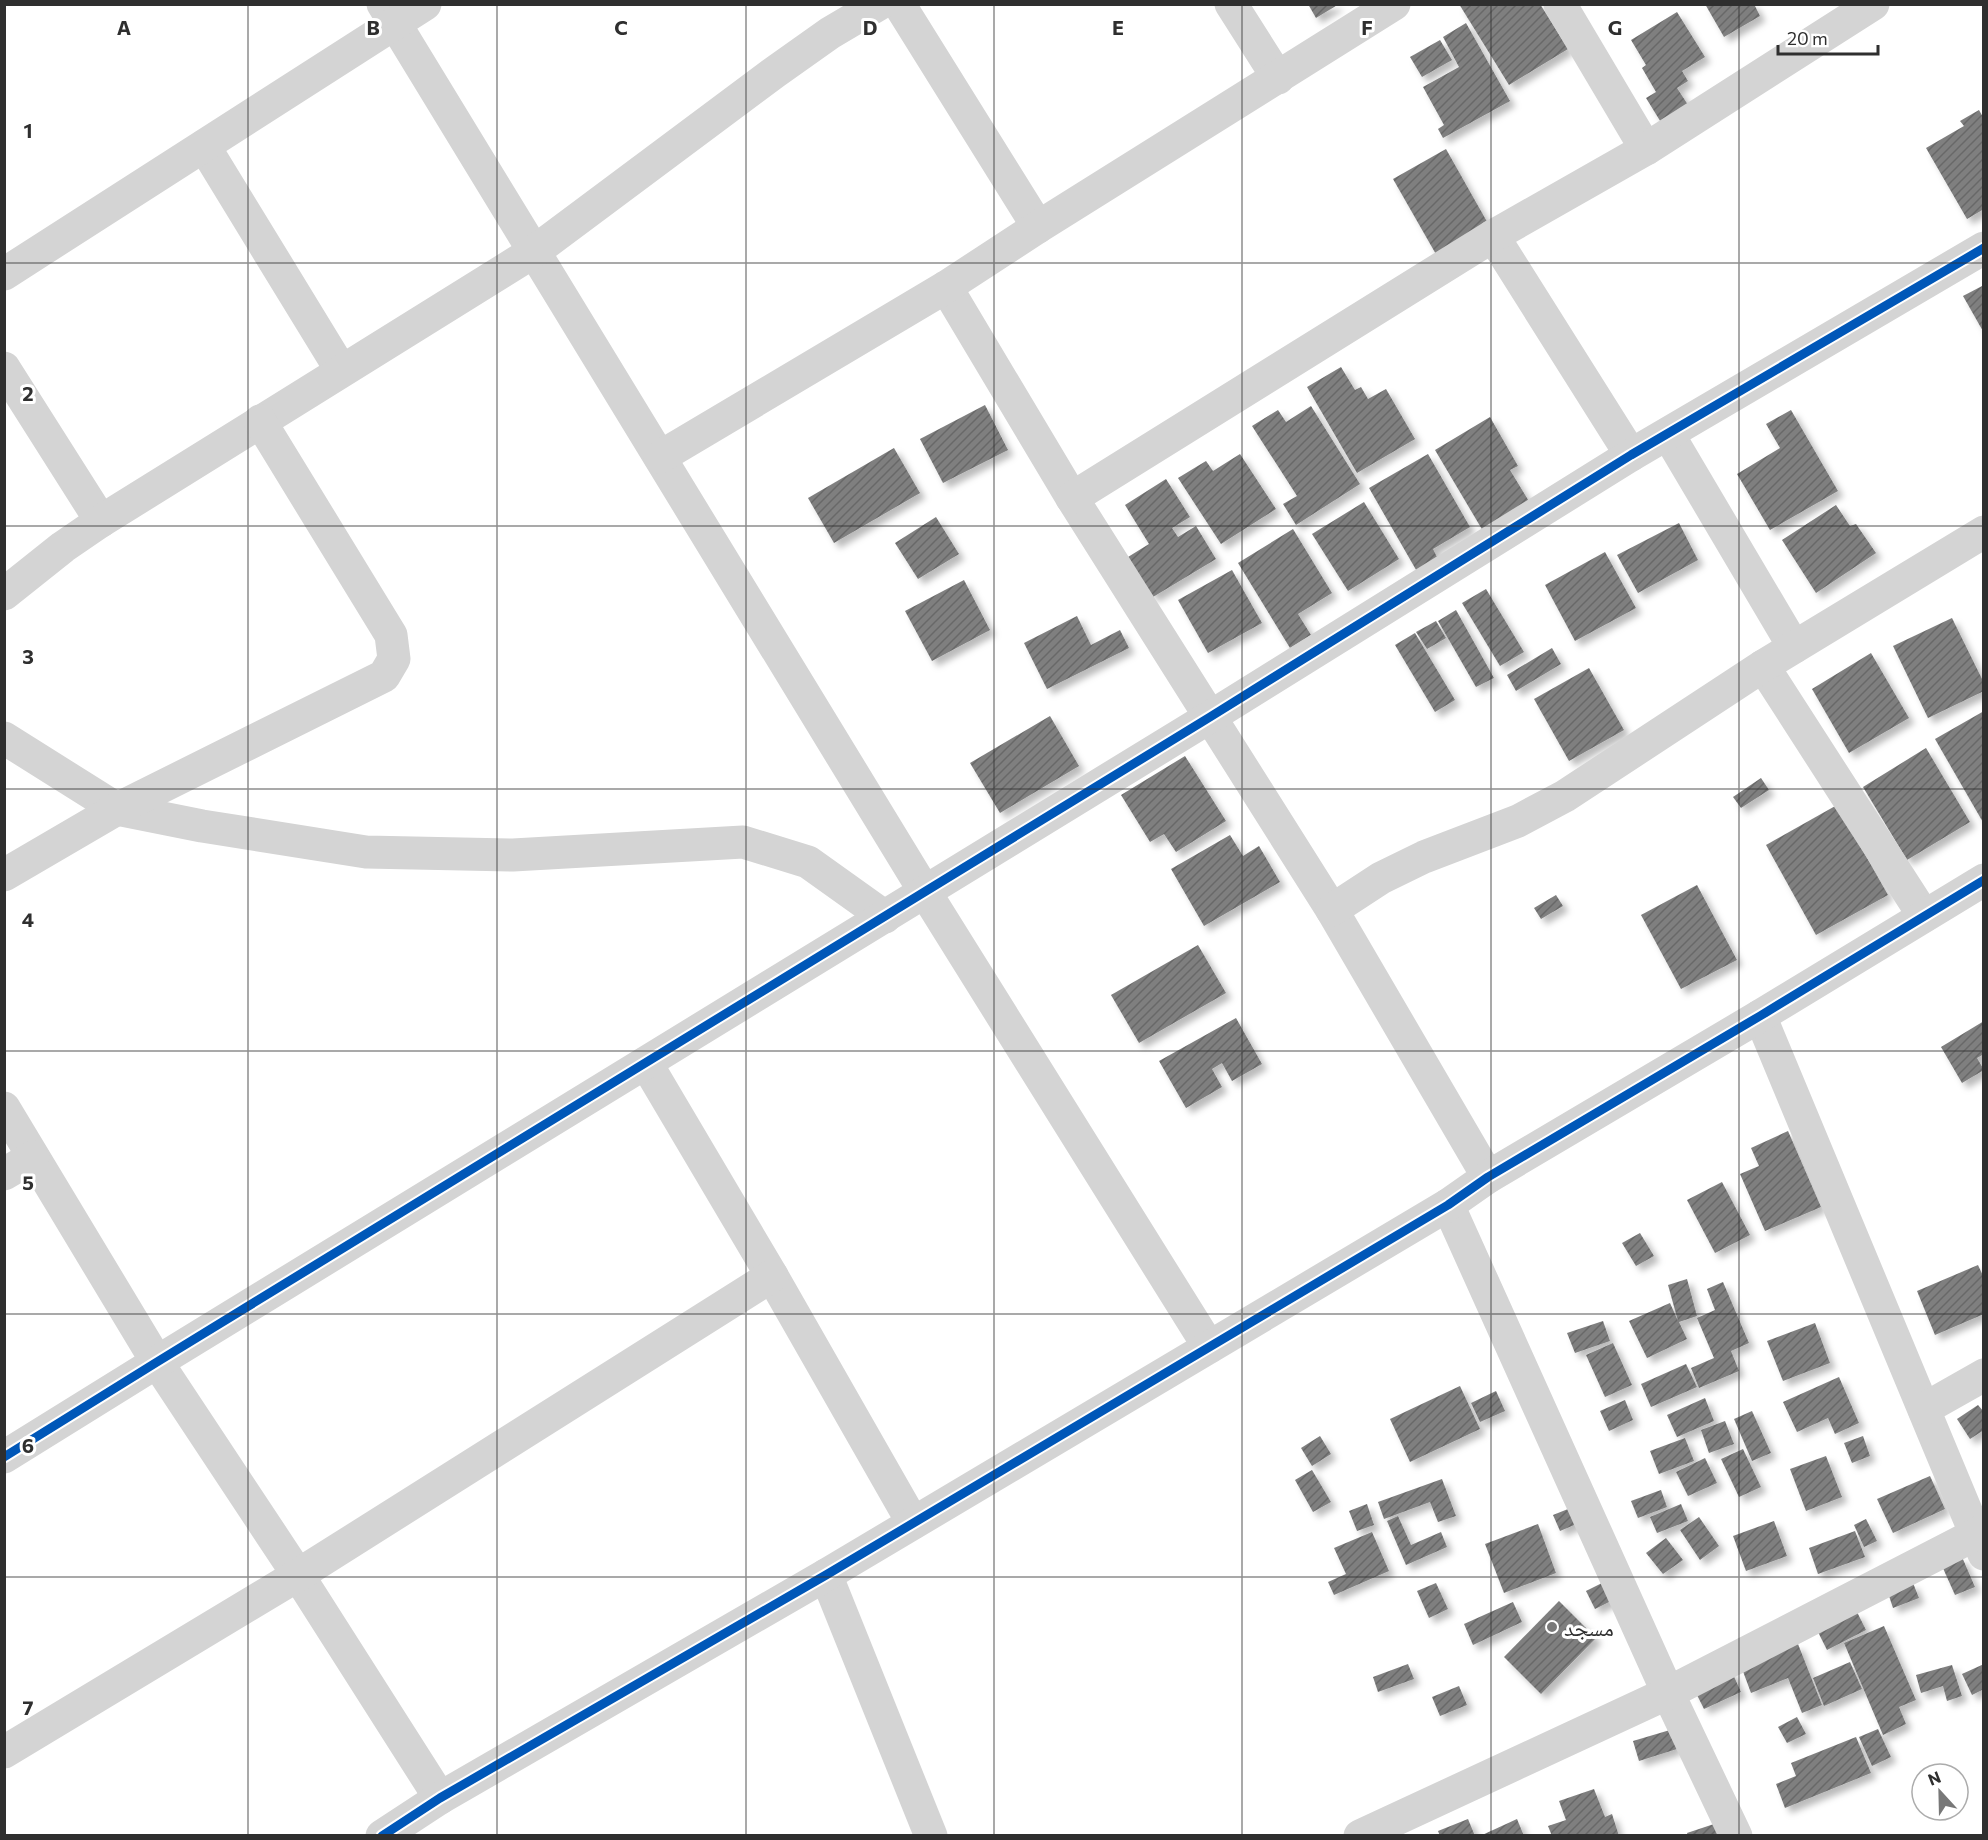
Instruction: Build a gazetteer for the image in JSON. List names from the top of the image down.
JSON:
{
  "places": ["مسجد"],
  "scale_bar": "20 m",
  "north": "top",
  "grid": {
    "columns": [
      "A",
      "B",
      "C",
      "D",
      "E",
      "F",
      "G"
    ],
    "rows": [
      "1",
      "2",
      "3",
      "4",
      "5",
      "6",
      "7"
    ]
  }
}
